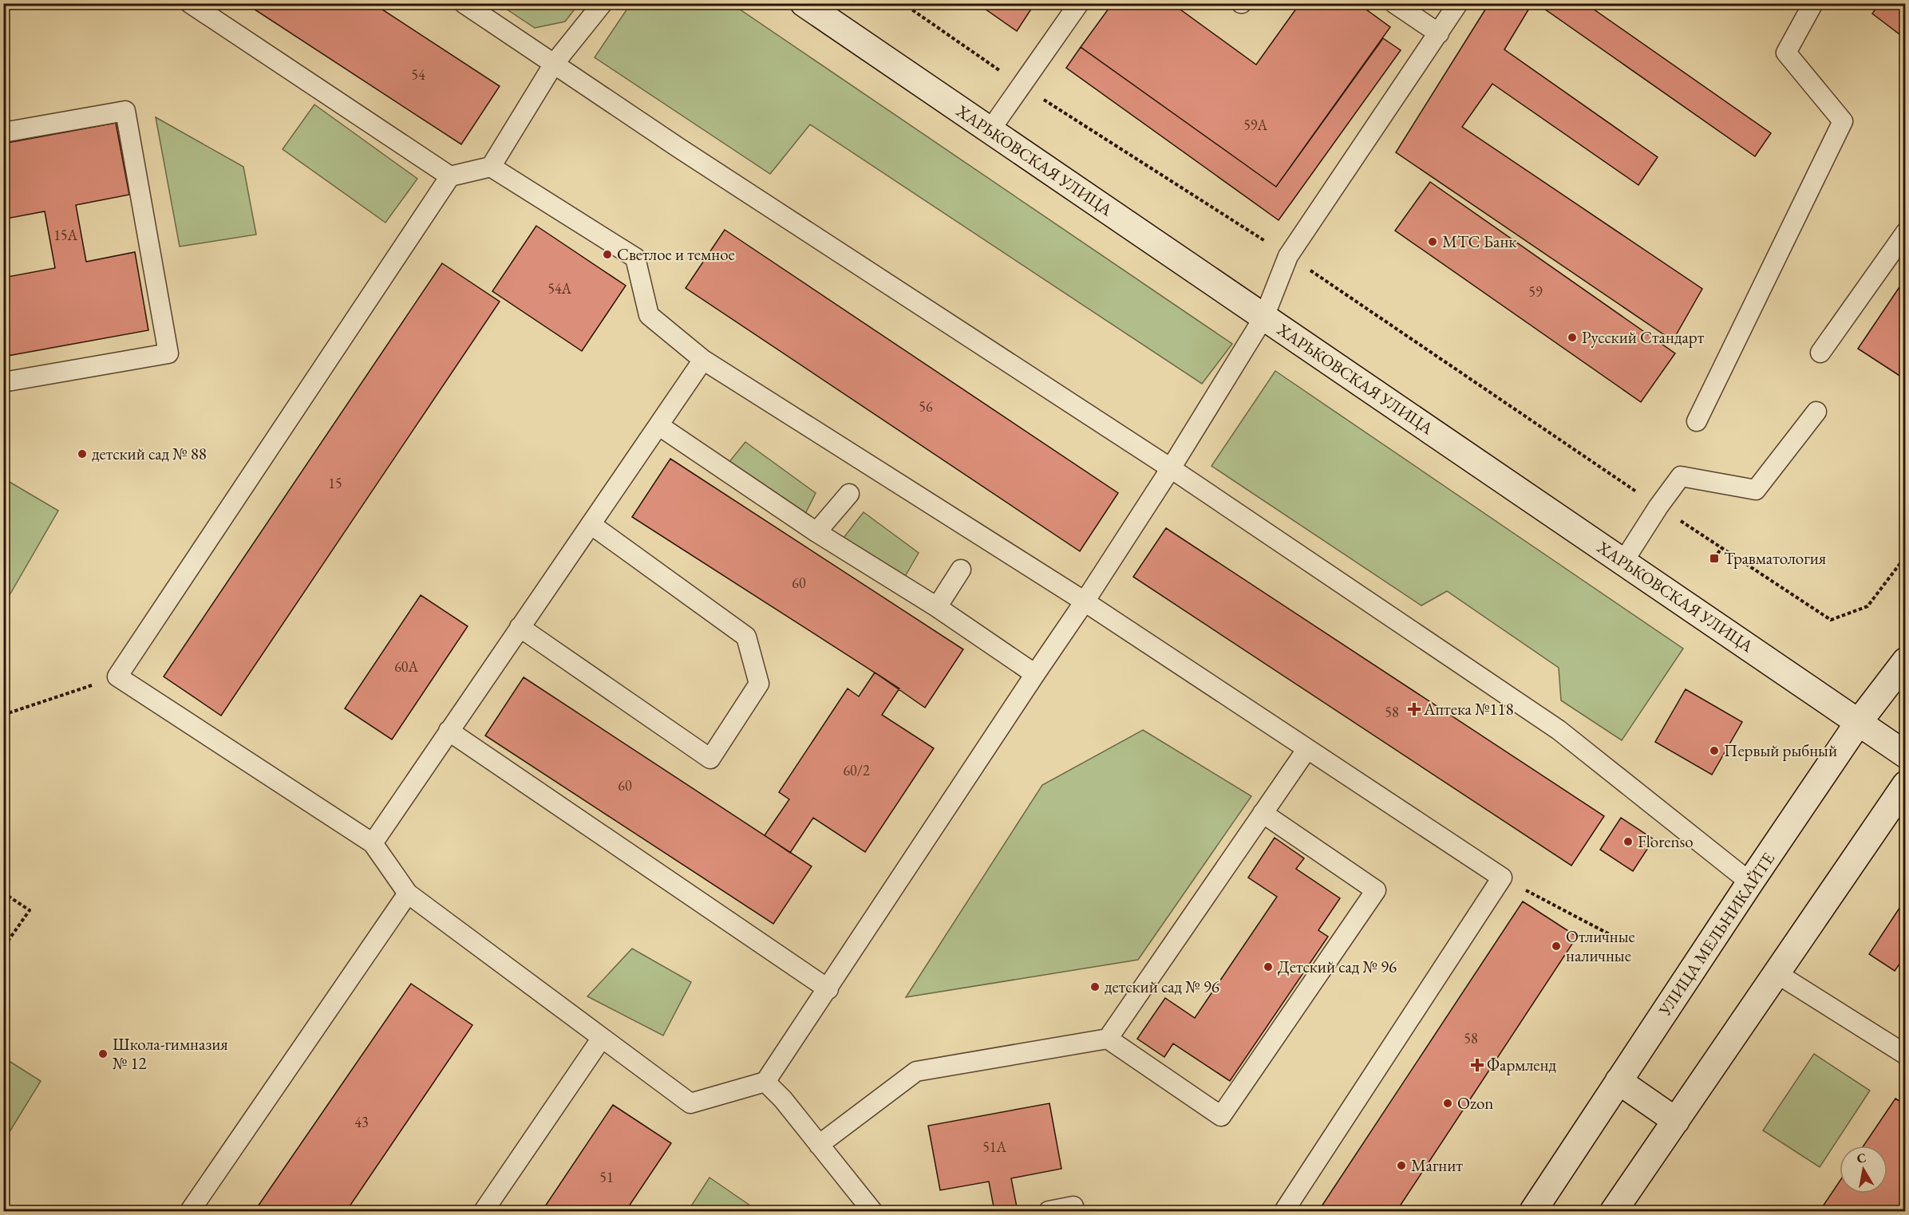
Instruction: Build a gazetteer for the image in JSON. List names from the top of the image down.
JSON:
{
  "streets": {
    "street": ["ХАРЬКОВСКАЯ УЛИЦА", "УЛИЦА МЕЛЬНИКАЙТЕ"]
  },
  "crossings": [
    ["ХАРЬКОВСКАЯ УЛИЦА", "УЛИЦА МЕЛЬНИКАЙТЕ"]
  ],
  "places": {
    "other": [
      "МТС Банк",
      "Светлое и темное",
      "Русский Стандарт",
      "детский сад № 88",
      "Первый рыбный",
      "Florenso",
      "Отличные наличные",
      "Детский сад № 96",
      "детский сад № 96",
      "Школа-гимназия № 12",
      "Ozon",
      "Магнит"
    ],
    "transit": ["Травматология"],
    "health": ["Аптека №118", "Фармленд"]
  },
  "house_numbers": [
    "54",
    "59А",
    "15А",
    "54А",
    "59",
    "56",
    "15",
    "60",
    "60А",
    "58",
    "60/2",
    "60",
    "58",
    "43",
    "51А",
    "51"
  ],
  "north": "top"
}
